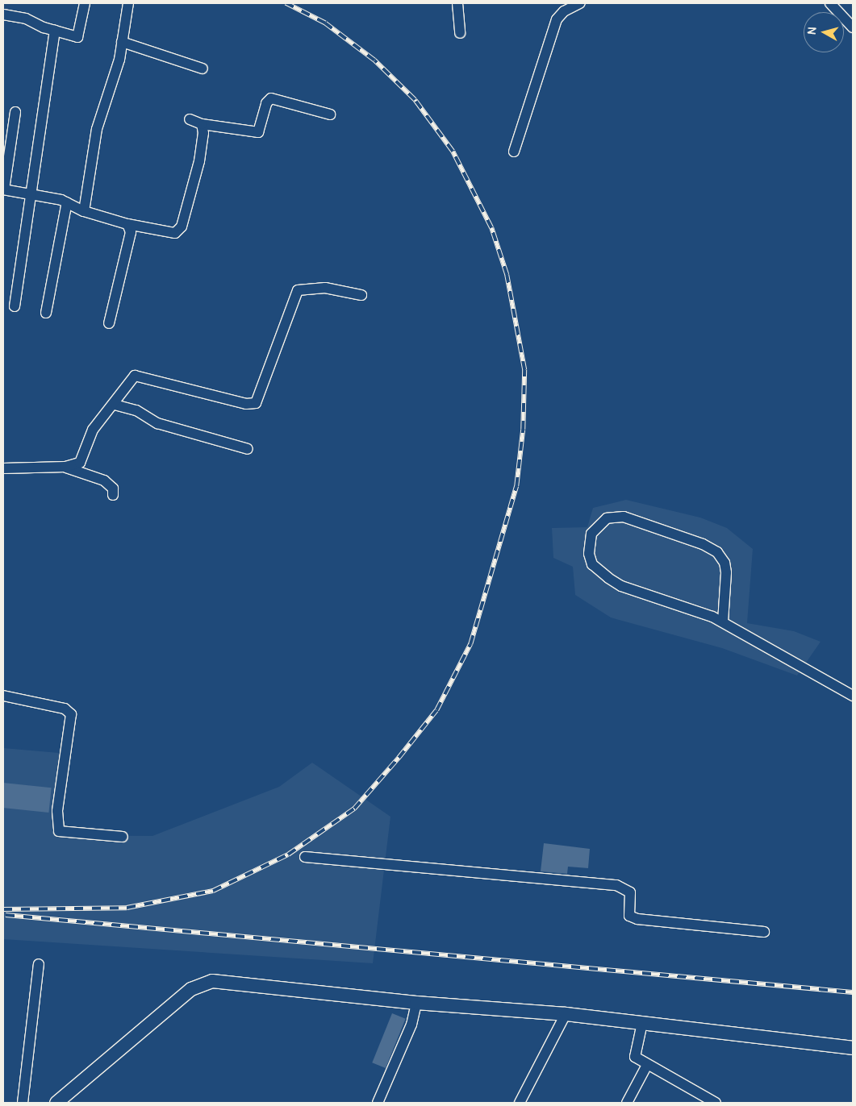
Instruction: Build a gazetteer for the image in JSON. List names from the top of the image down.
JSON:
{
  "north": "left"
}
